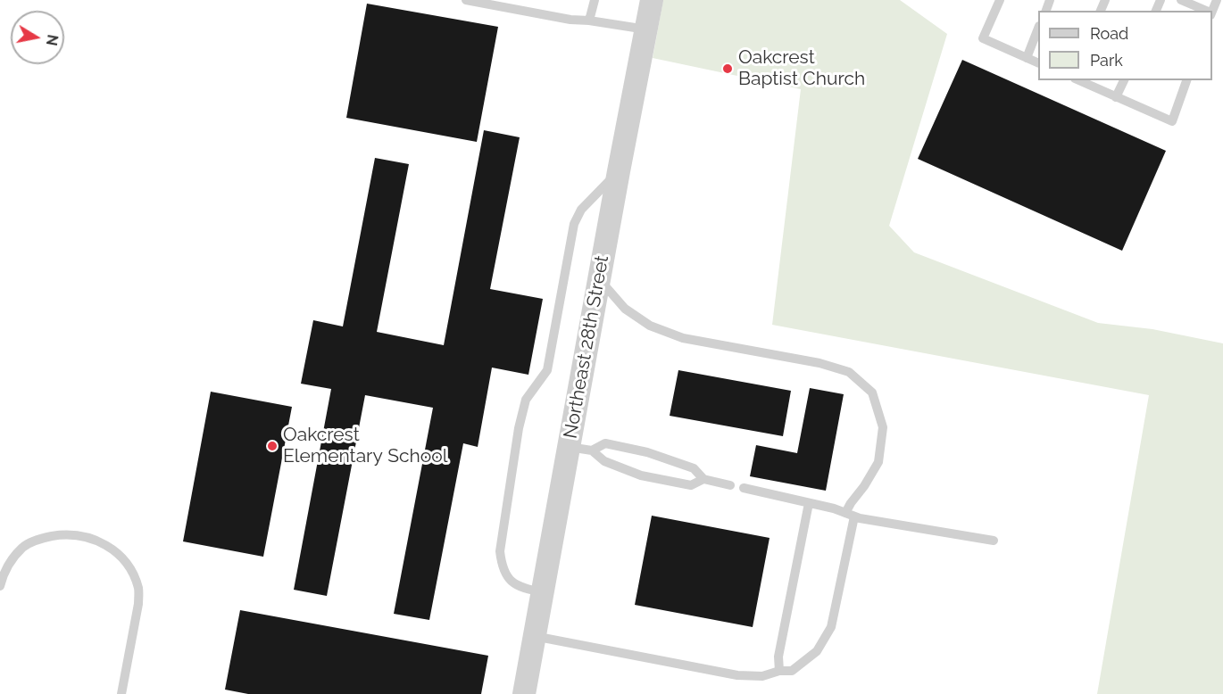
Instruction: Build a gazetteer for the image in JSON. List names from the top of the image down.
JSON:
{
  "streets": {
    "street": ["Northeast 28th Street"]
  },
  "places": ["Oakcrest Baptist Church", "Oakcrest Elementary School"],
  "legend": ["Road", "Park"],
  "north": "right"
}
